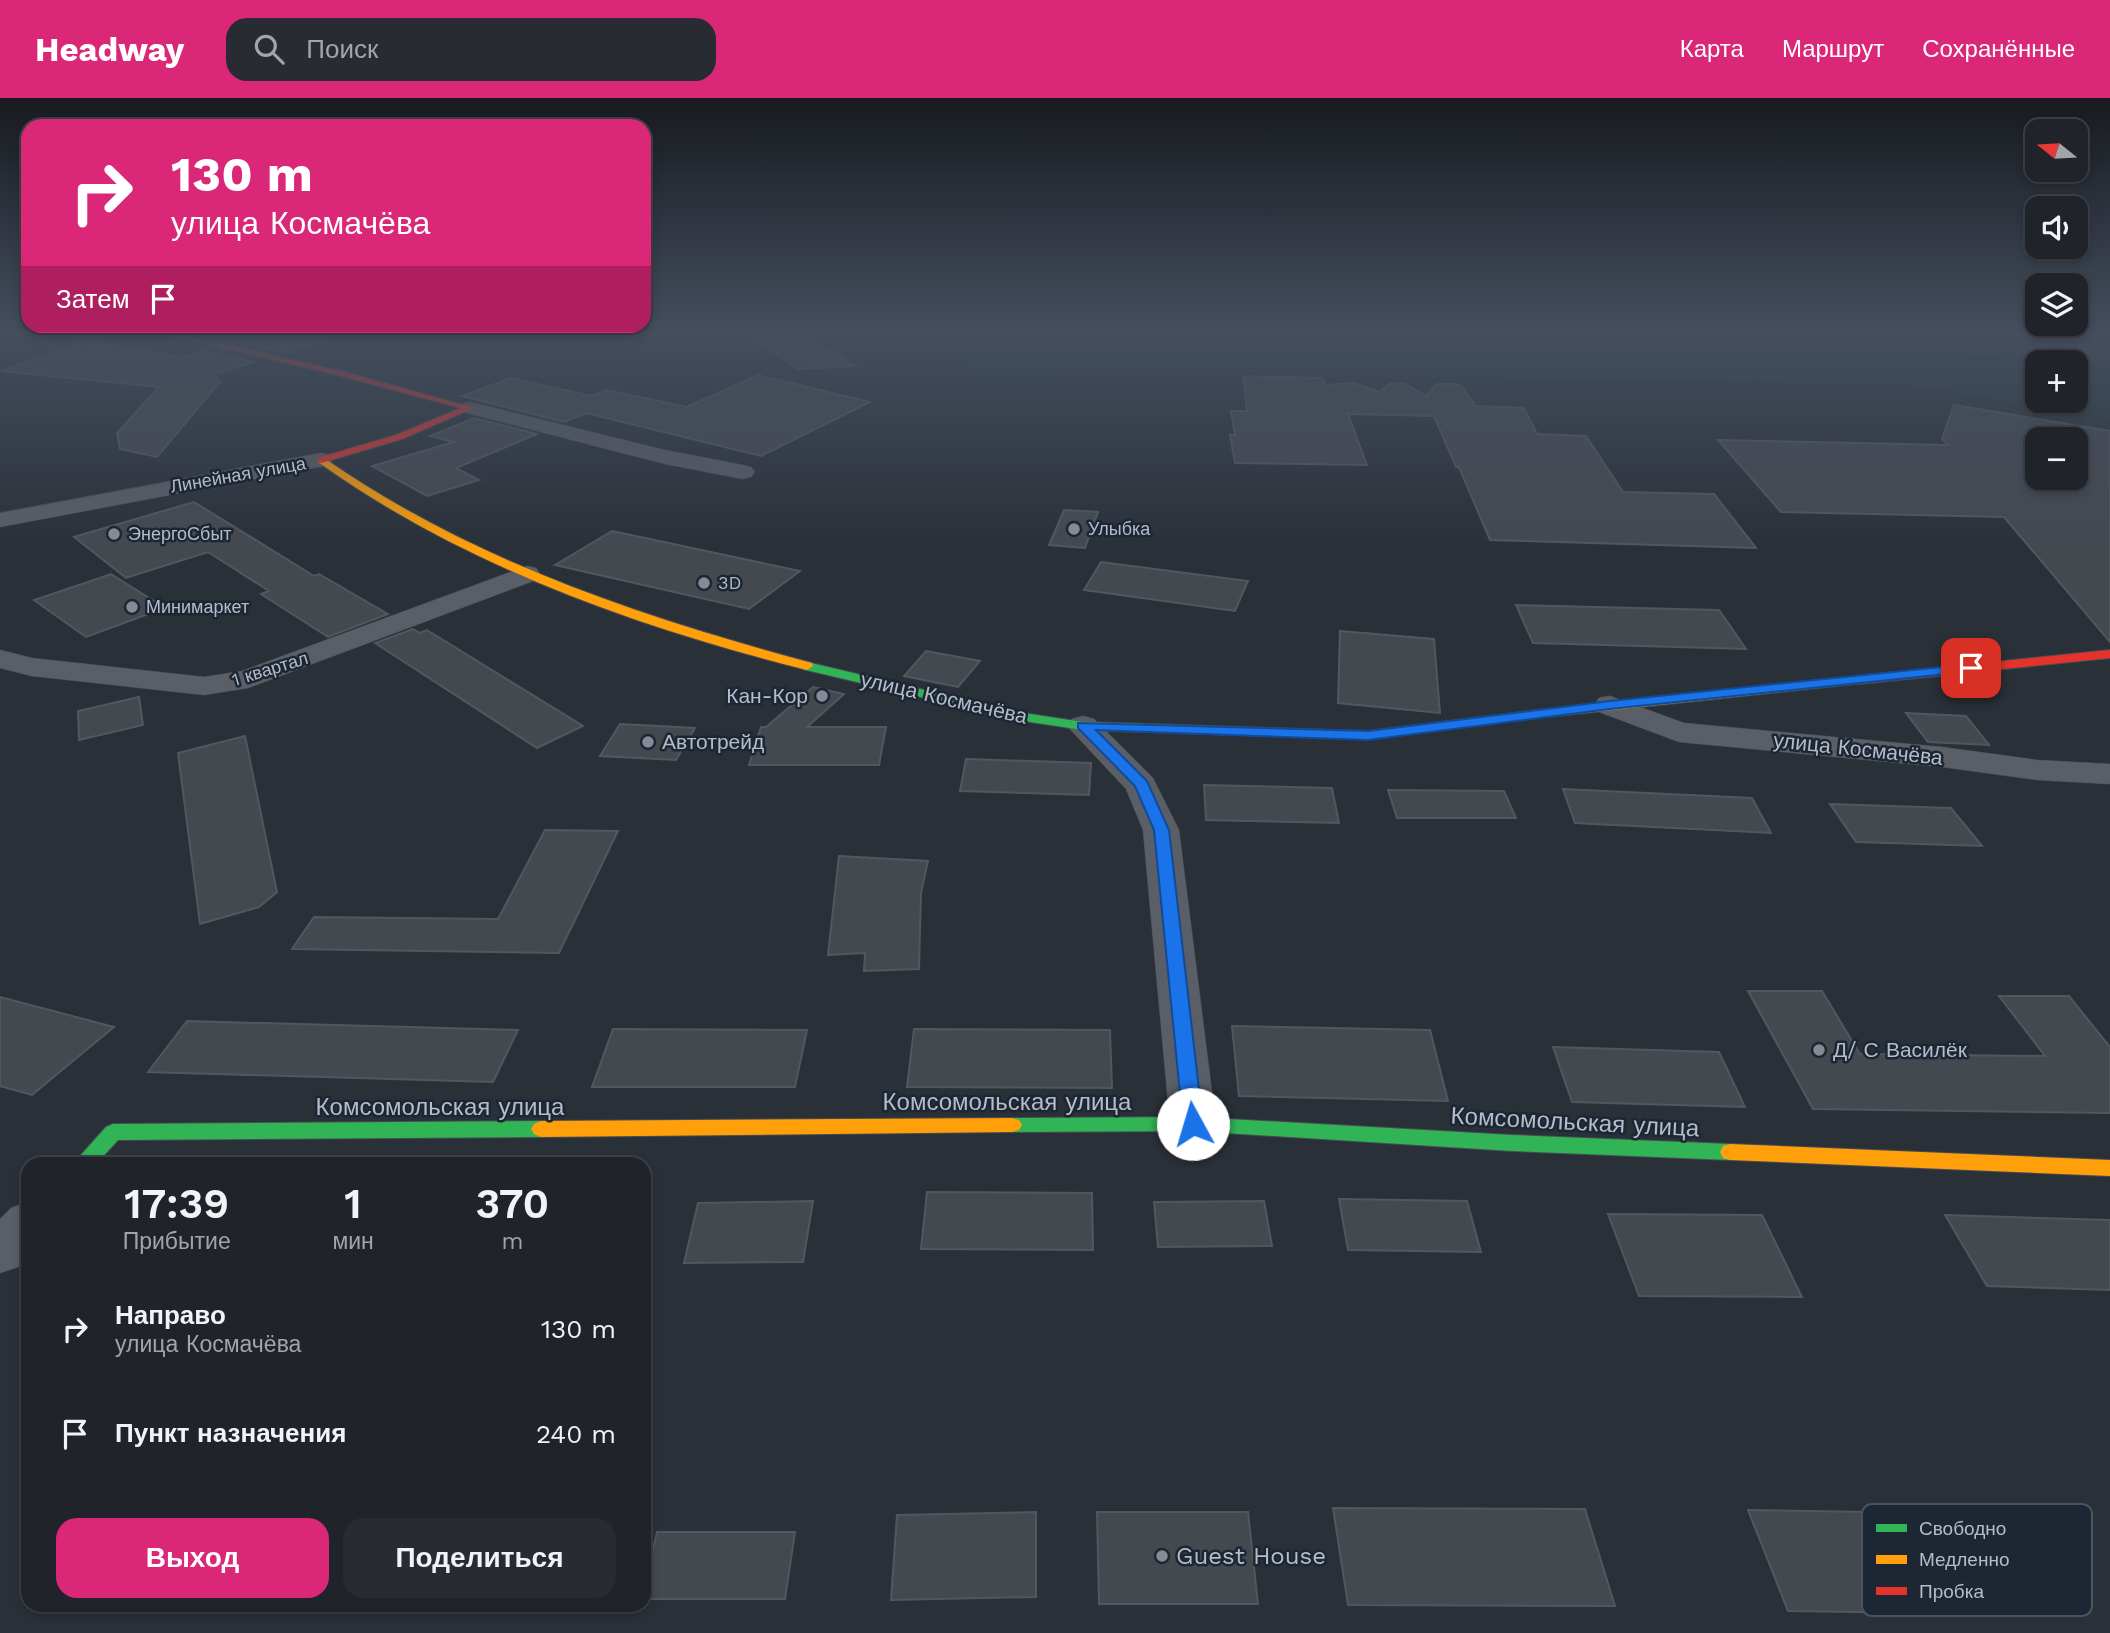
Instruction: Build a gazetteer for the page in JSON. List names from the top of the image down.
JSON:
{
  "streets": {
    "main road": ["Линейная улица", "улица Космачёва", "Комсомольская улица"],
    "street": ["1 квартал"]
  },
  "crossings": [
    ["Линейная улица", "улица Космачёва"],
    ["1 квартал", "улица Космачёва"]
  ],
  "places": [
    "Улыбка",
    "ЭнергоСбыт",
    "3D",
    "Минимаркет",
    "Кан-Кор",
    "Автотрейд",
    "Д/ С Василёк",
    "Guest House"
  ],
  "legend": ["Свободно", "Медленно", "Пробка"],
  "north": "left",
  "page": {
    "header": "Headway",
    "search": "Поиск",
    "nav": ["Карта", "Маршрут", "Сохранённые"],
    "map_buttons": ["+", "−"],
    "turn": ["130 m", "улица Космачёва"],
    "then": "Затем",
    "eta": [
      "17:39",
      "Прибытие",
      "1",
      "мин",
      "370",
      "m"
    ],
    "list": [
      {
        "name": "Направо",
        "note": "улица Космачёва",
        "value": "130 m"
      },
      {
        "name": "Пункт назначения",
        "value": "240 m"
      }
    ],
    "buttons": ["Выход", "Поделиться"]
  }
}
